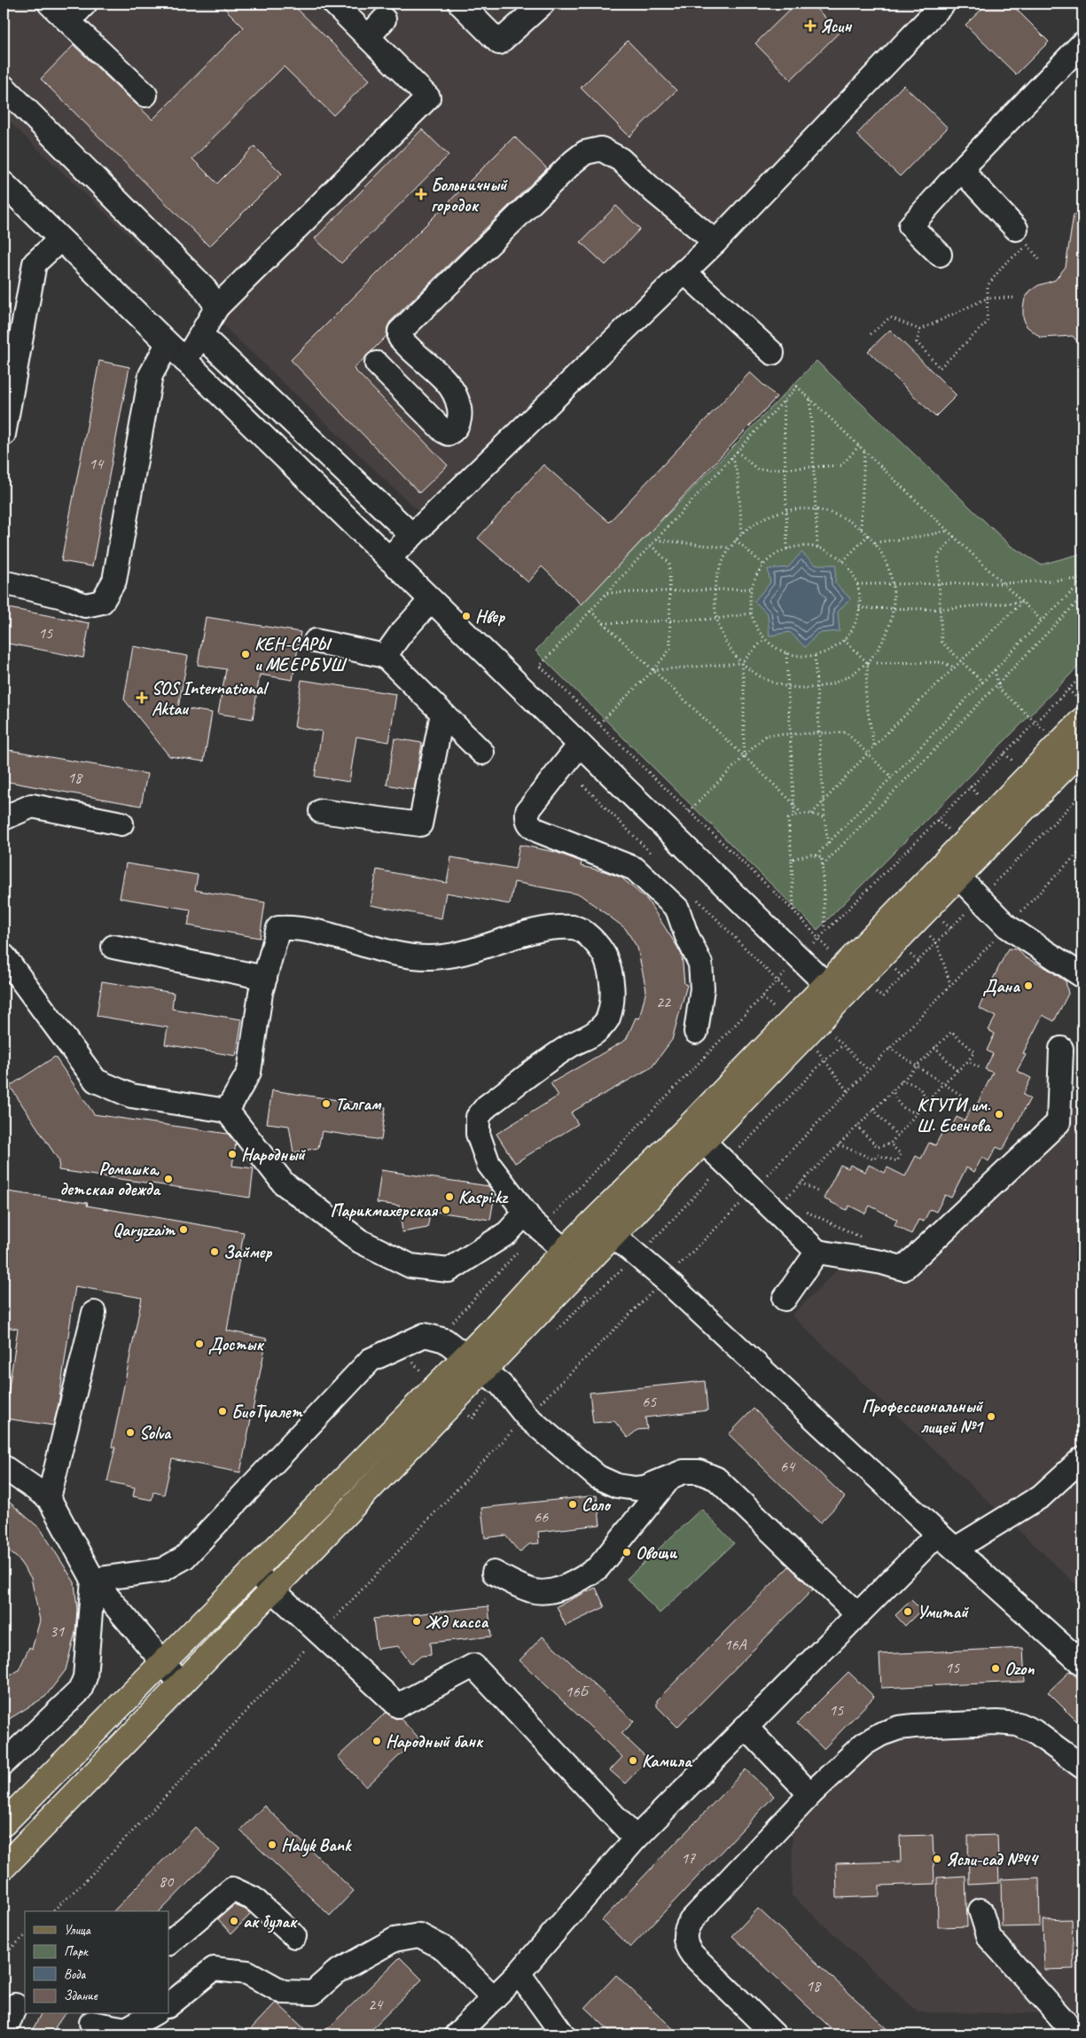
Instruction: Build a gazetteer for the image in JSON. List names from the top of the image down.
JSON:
{
  "places": {
    "health": ["Ясин", "Больничный городок", "SOS International Aktau"],
    "other": [
      "Нвер",
      "КЕН-САРЫ и МЕЕРБУШ",
      "Дана",
      "Талгам",
      "КГУТИ им. Ш. Есенова",
      "Народный",
      "Ромашка, детская одежда",
      "Kaspi.kz",
      "Парикмахерская",
      "Qaryzzaim",
      "Займер",
      "Достык",
      "БиоТуалет",
      "Профессиональный лицей №1",
      "Solva",
      "Соло",
      "Овощи",
      "Умитай",
      "Жд касса",
      "Ozon",
      "Народный банк",
      "Камила",
      "Halyk Bank",
      "Ясли-сад №44",
      "ак булак"
    ]
  },
  "house_numbers": [
    "14",
    "15",
    "18",
    "22",
    "65",
    "64",
    "66",
    "31",
    "16А",
    "15",
    "16Б",
    "15",
    "17",
    "80",
    "18",
    "24"
  ],
  "legend": [
    "Улица",
    "Парк",
    "Вода",
    "Здание"
  ]
}
